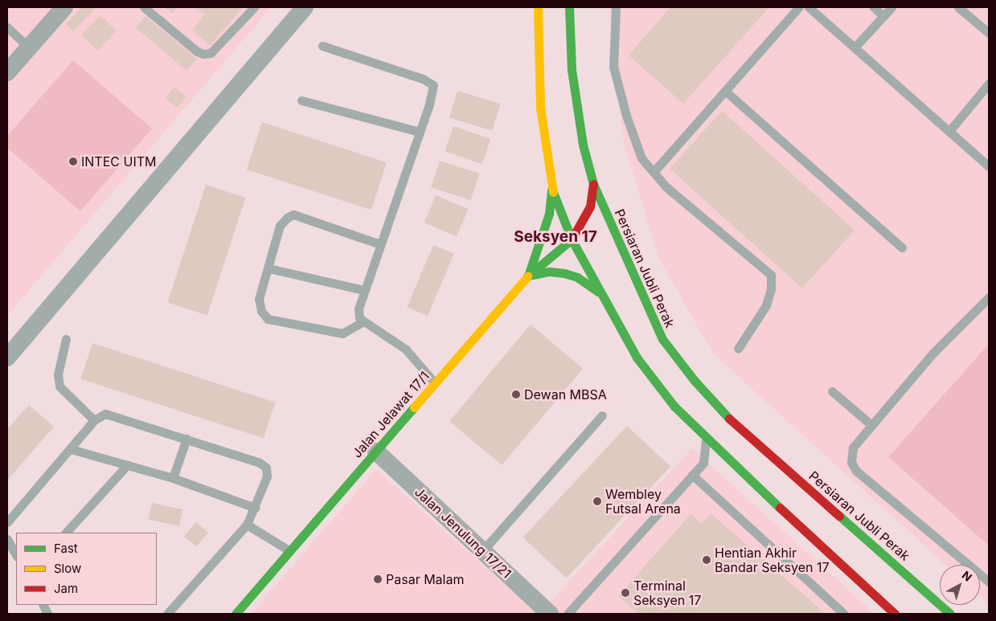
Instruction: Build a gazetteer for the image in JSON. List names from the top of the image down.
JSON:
{
  "streets": {
    "main road": ["Persiaran Jubli Perak", "Jalan Jelawat 17/1"],
    "street": ["Jalan Jenulung 17/21"]
  },
  "crossings": [
    ["Jalan Jelawat 17/1", "Jalan Jenulung 17/21"]
  ],
  "districts": ["Seksyen 17"],
  "places": [
    "INTEC UITM",
    "Dewan MBSA",
    "Wembley Futsal Arena",
    "Hentian Akhir Bandar Seksyen 17",
    "Pasar Malam",
    "Terminal Seksyen 17"
  ],
  "legend": ["Fast", "Slow", "Jam"],
  "north": "top right"
}
